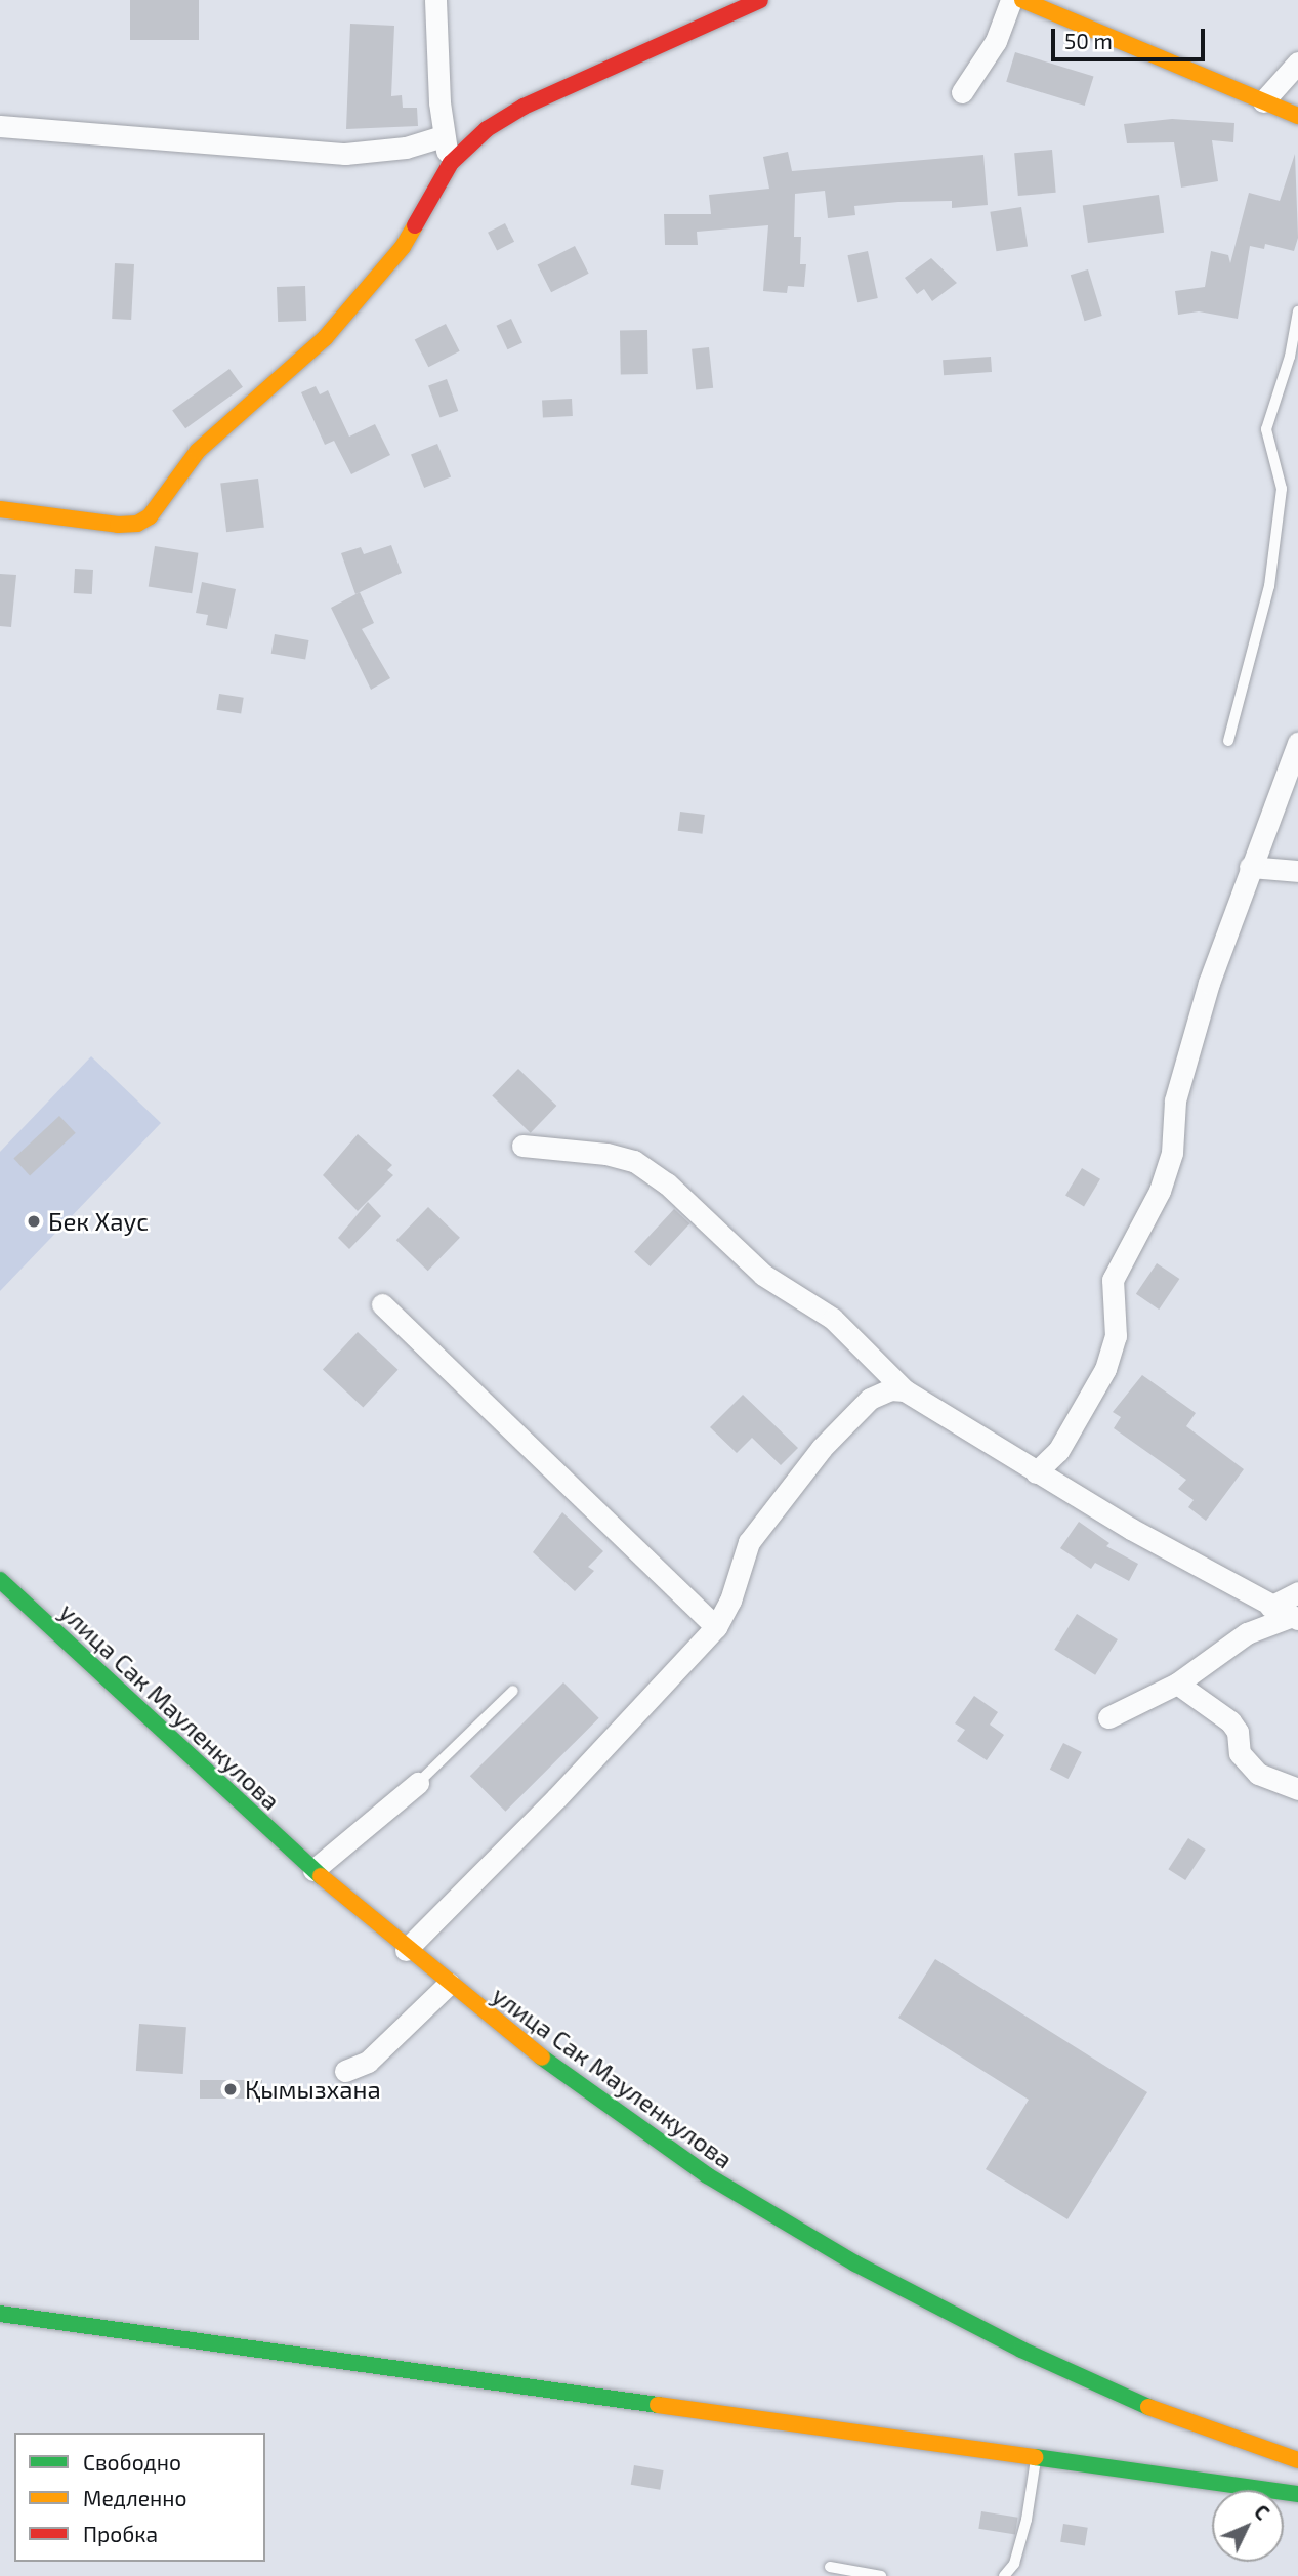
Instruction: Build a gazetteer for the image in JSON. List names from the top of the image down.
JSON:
{
  "streets": {
    "street": ["улица Сак Мауленкулова"]
  },
  "places": ["Бек Хаус", "Қымызхана"],
  "legend": ["Свободно", "Медленно", "Пробка"],
  "scale_bar": "50 m",
  "north": "top right"
}
